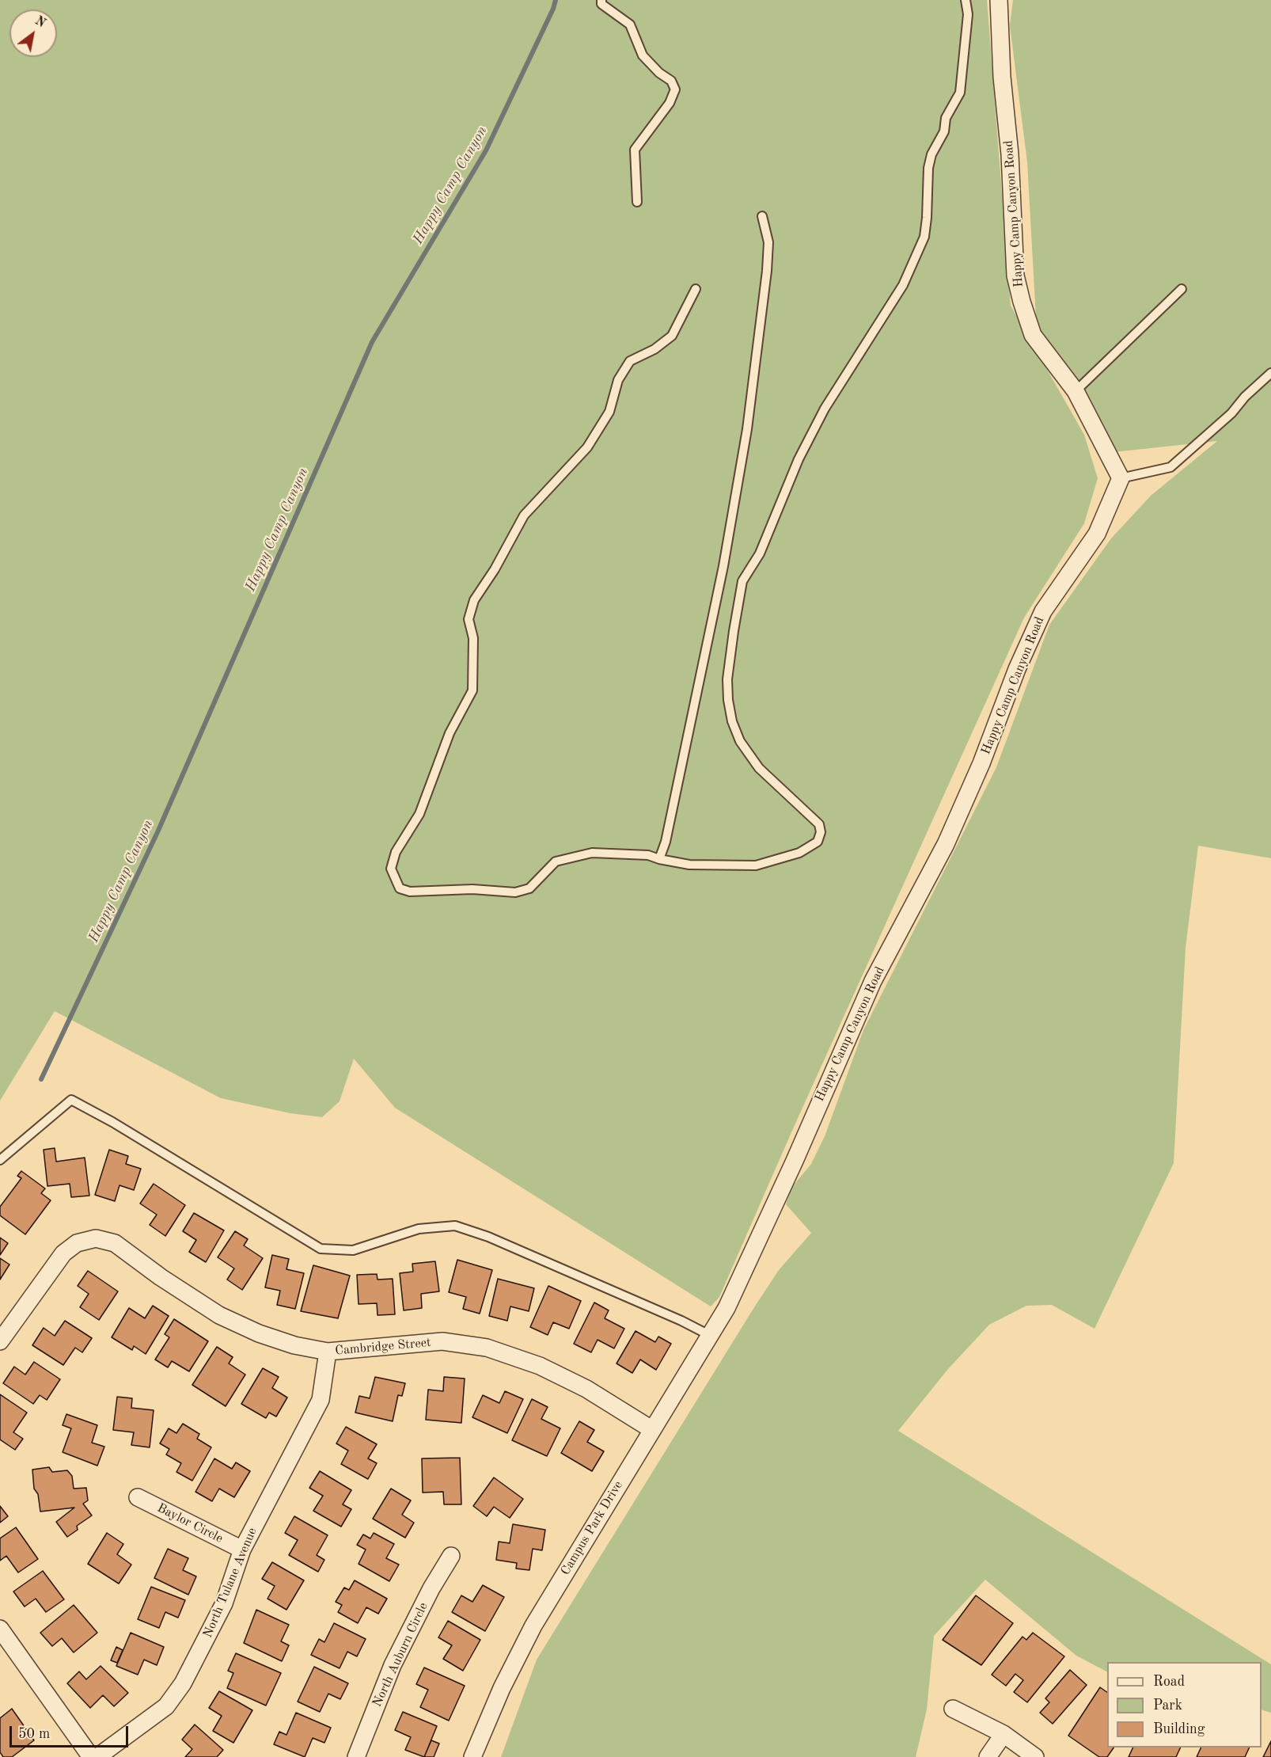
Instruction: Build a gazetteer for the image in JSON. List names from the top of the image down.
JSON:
{
  "streets": {
    "street": [
      "Happy Camp Canyon Road",
      "Cambridge Street",
      "Baylor Circle",
      "Campus Park Drive",
      "North Tulane Avenue",
      "North Auburn Circle"
    ]
  },
  "crossings": [
    ["Happy Camp Canyon Road", "Campus Park Drive"],
    ["Cambridge Street", "Campus Park Drive"],
    ["Cambridge Street", "North Tulane Avenue"],
    ["Baylor Circle", "North Tulane Avenue"]
  ],
  "water": ["Happy Camp Canyon"],
  "legend": ["Road", "Park", "Building"],
  "scale_bar": "50 m",
  "north": "top right"
}
